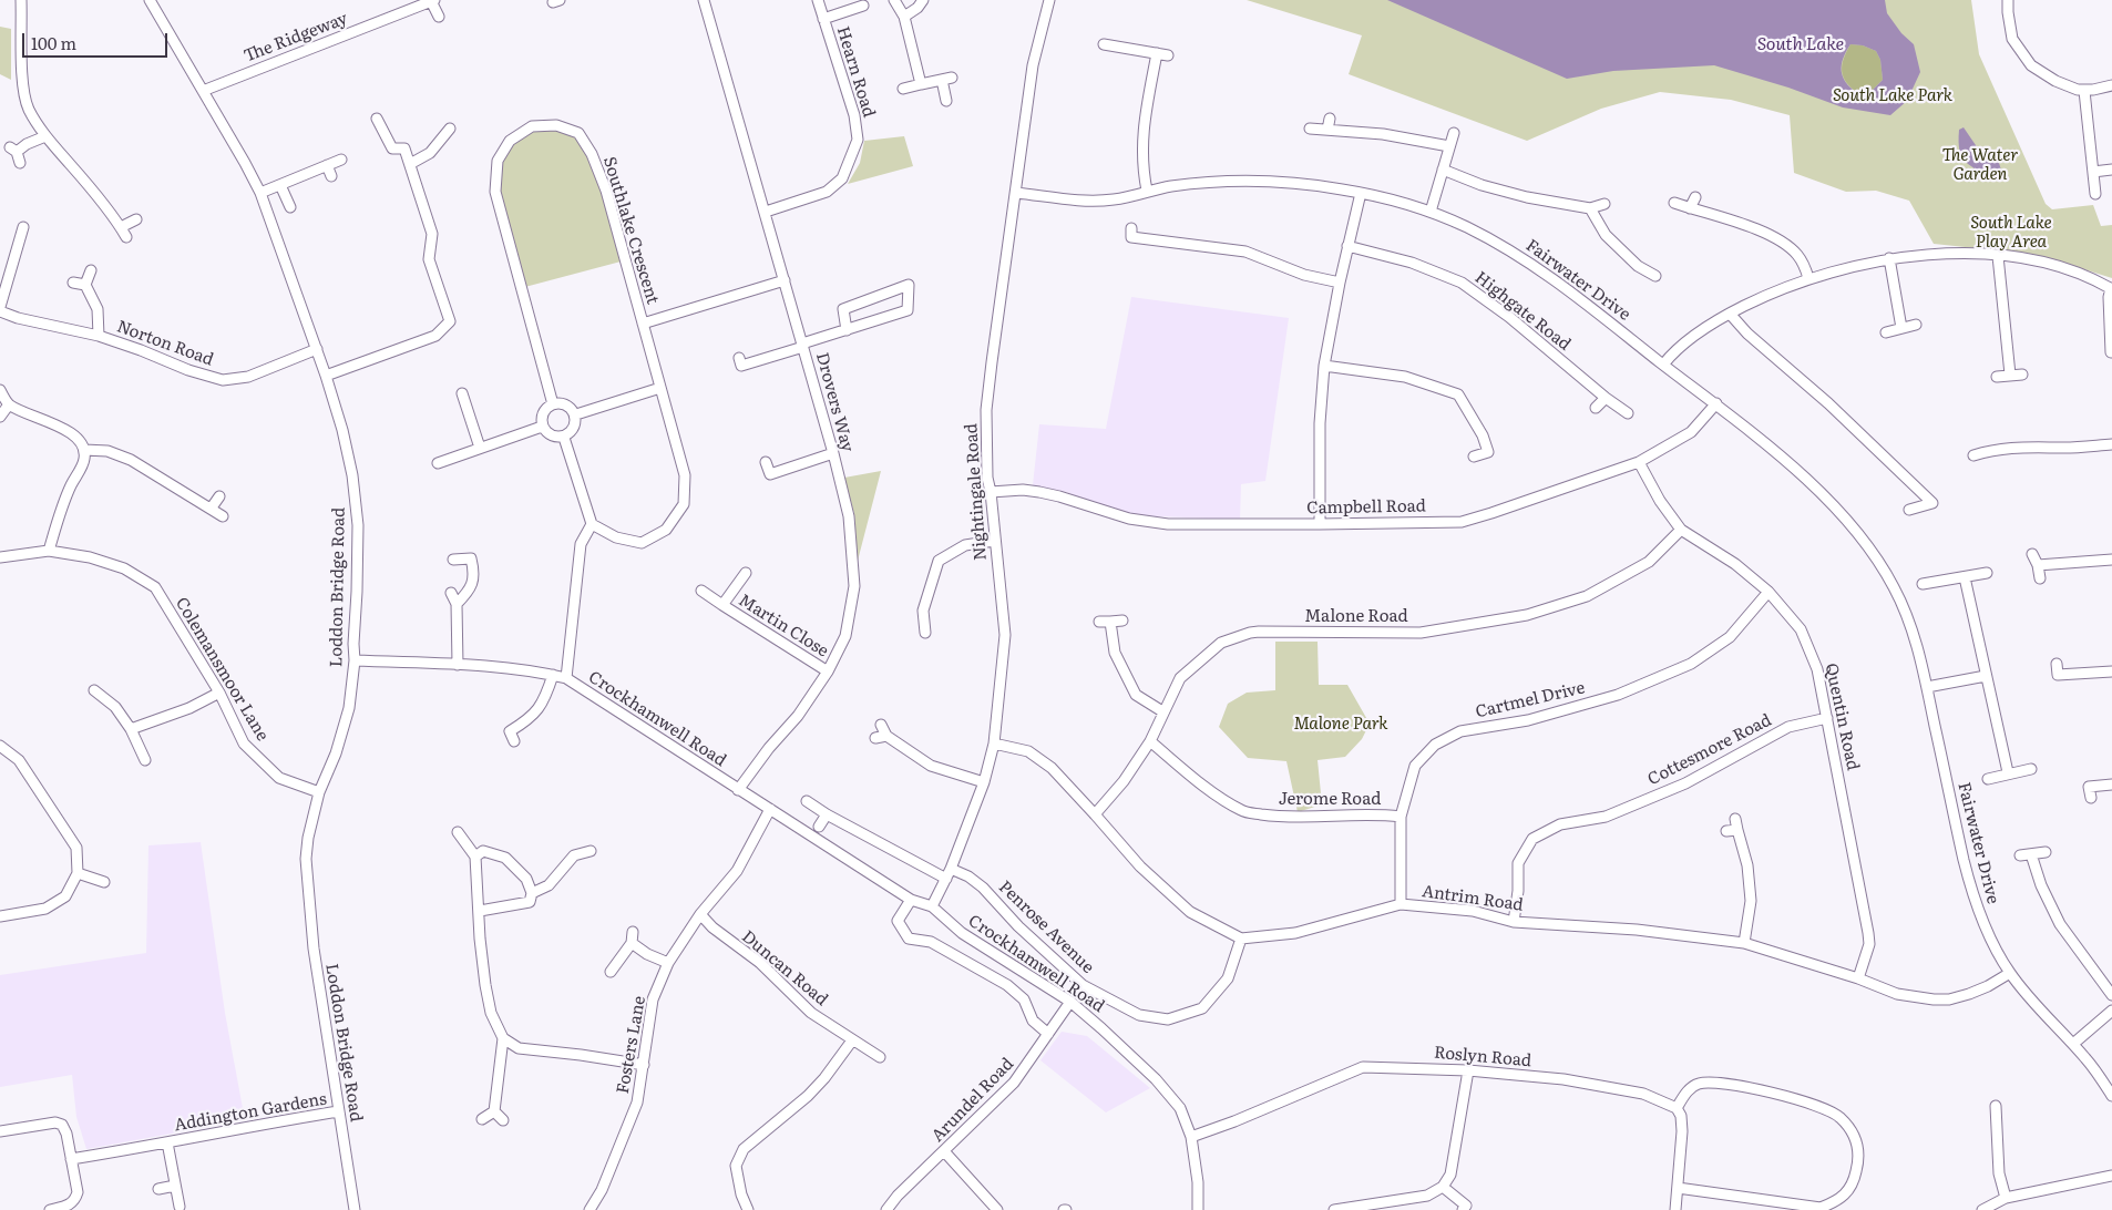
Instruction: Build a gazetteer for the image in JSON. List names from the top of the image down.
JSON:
{
  "streets": {
    "street": [
      "The Ridgeway",
      "Hearn Road",
      "Southlake Crescent",
      "Fairwater Drive",
      "Highgate Road",
      "Norton Road",
      "Drovers Way",
      "Nightingale Road",
      "Campbell Road",
      "Loddon Bridge Road",
      "Malone Road",
      "Martin Close",
      "Colemansmoor Lane",
      "Cartmel Drive",
      "Quentin Road",
      "Crockhamwell Road",
      "Cottesmore Road",
      "Jerome Road",
      "Antrim Road",
      "Penrose Avenue",
      "Duncan Road",
      "Fosters Lane",
      "Roslyn Road",
      "Arundel Road",
      "Addington Gardens"
    ]
  },
  "crossings": [
    ["The Ridgeway", "Loddon Bridge Road"],
    ["Hearn Road", "Drovers Way"],
    ["Fairwater Drive", "Nightingale Road"],
    ["Fairwater Drive", "Campbell Road"],
    ["Fairwater Drive", "Antrim Road"],
    ["Norton Road", "Loddon Bridge Road"],
    ["Drovers Way", "Martin Close"],
    ["Drovers Way", "Crockhamwell Road"],
    ["Nightingale Road", "Campbell Road"],
    ["Nightingale Road", "Crockhamwell Road"],
    ["Nightingale Road", "Penrose Avenue"],
    ["Campbell Road", "Quentin Road"],
    ["Loddon Bridge Road", "Colemansmoor Lane"],
    ["Loddon Bridge Road", "Crockhamwell Road"],
    ["Loddon Bridge Road", "Addington Gardens"],
    ["Malone Road", "Quentin Road"],
    ["Malone Road", "Jerome Road"],
    ["Cartmel Drive", "Quentin Road"],
    ["Cartmel Drive", "Jerome Road"],
    ["Cartmel Drive", "Antrim Road"],
    ["Quentin Road", "Cottesmore Road"],
    ["Quentin Road", "Antrim Road"],
    ["Crockhamwell Road", "Fosters Lane"],
    ["Crockhamwell Road", "Roslyn Road"],
    ["Crockhamwell Road", "Arundel Road"],
    ["Cottesmore Road", "Antrim Road"],
    ["Antrim Road", "Penrose Avenue"],
    ["Duncan Road", "Fosters Lane"]
  ],
  "water": ["South Lake"],
  "parks": [
    "South Lake Park",
    "The Water Garden",
    "South Lake Play Area",
    "Malone Park"
  ],
  "scale_bar": "100 m"
}
